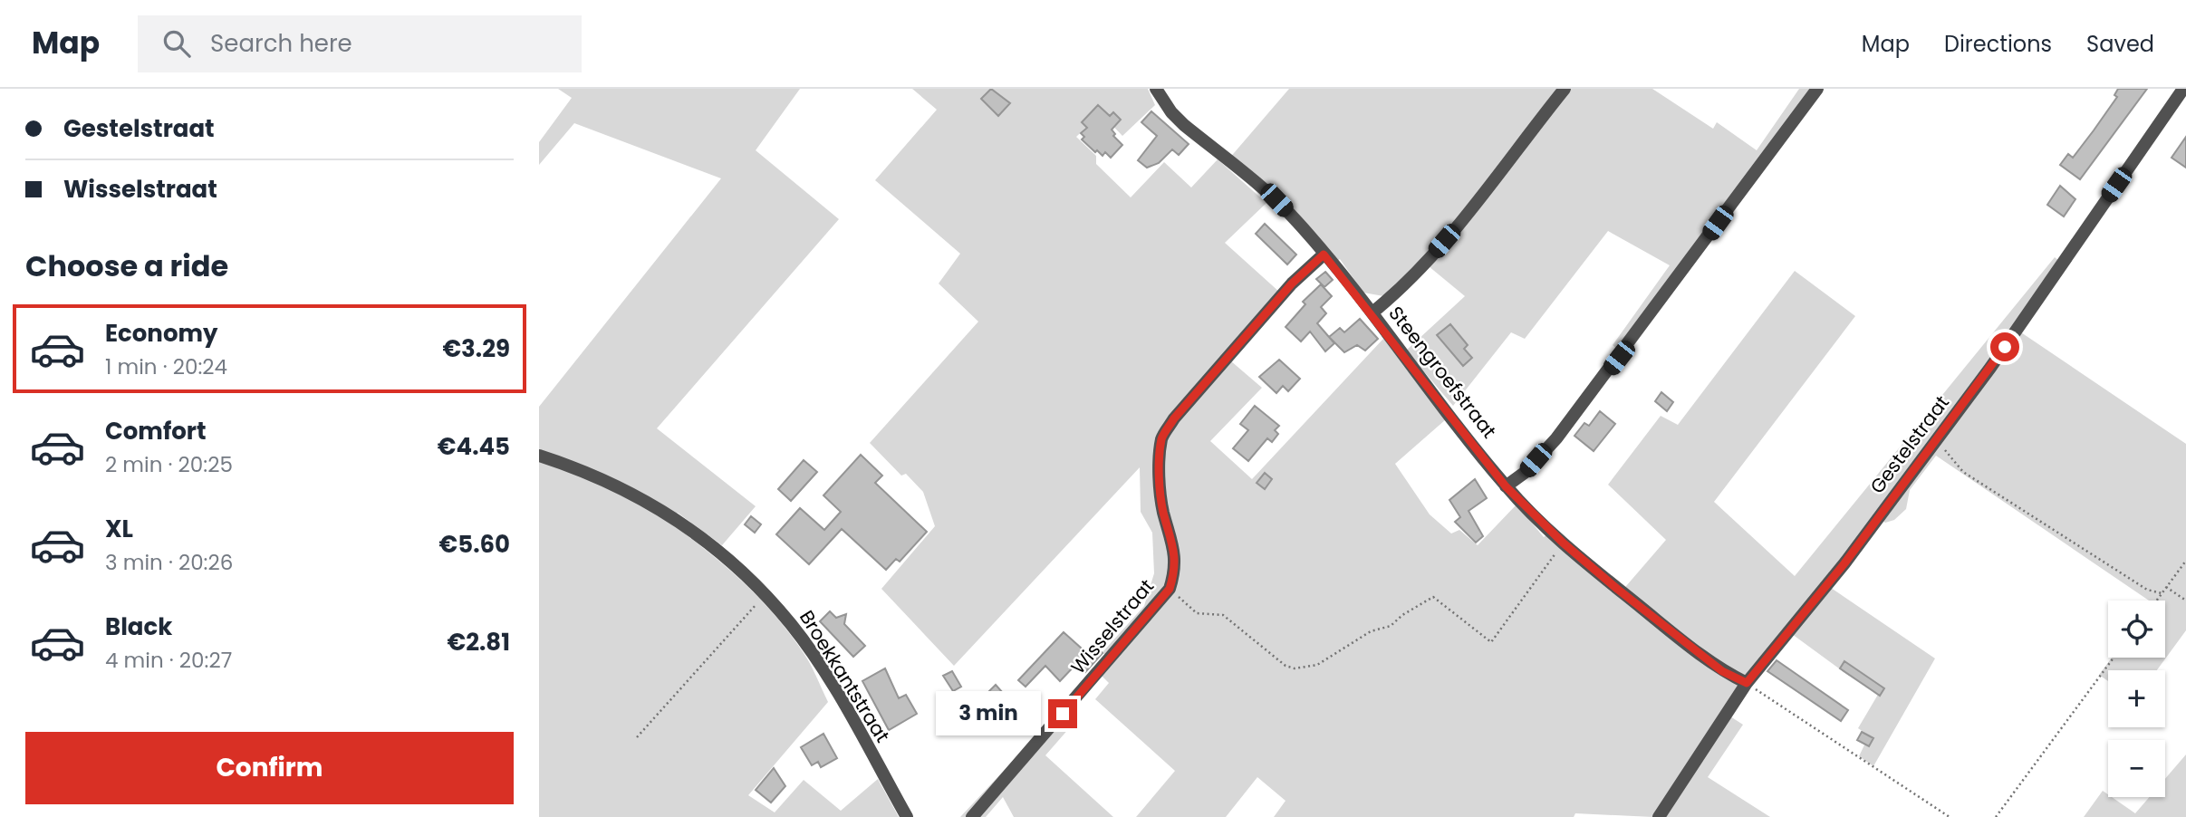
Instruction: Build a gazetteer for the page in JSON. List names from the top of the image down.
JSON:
{
  "streets": {
    "street": [
      "Steengroefstraat",
      "Gestelstraat",
      "Wisselstraat",
      "Broekkantstraat"
    ]
  },
  "crossings": [
    ["Steengroefstraat", "Gestelstraat"],
    ["Steengroefstraat", "Wisselstraat"]
  ],
  "page": {
    "header": "Map",
    "search": "Search here",
    "nav": ["Map", "Directions", "Saved"],
    "banner": ["Gestelstraat", "Wisselstraat"],
    "heading": "Choose a ride",
    "list": [
      {
        "name": "Economy",
        "note": "1 min · 20:24",
        "value": "€3.29"
      },
      {
        "name": "Comfort",
        "note": "2 min · 20:25",
        "value": "€4.45"
      },
      {
        "name": "XL",
        "note": "3 min · 20:26",
        "value": "€5.60"
      },
      {
        "name": "Black",
        "note": "4 min · 20:27",
        "value": "€2.81"
      }
    ],
    "map_buttons": ["+", "−"],
    "bubble": "3 min",
    "buttons": "Confirm"
  }
}
